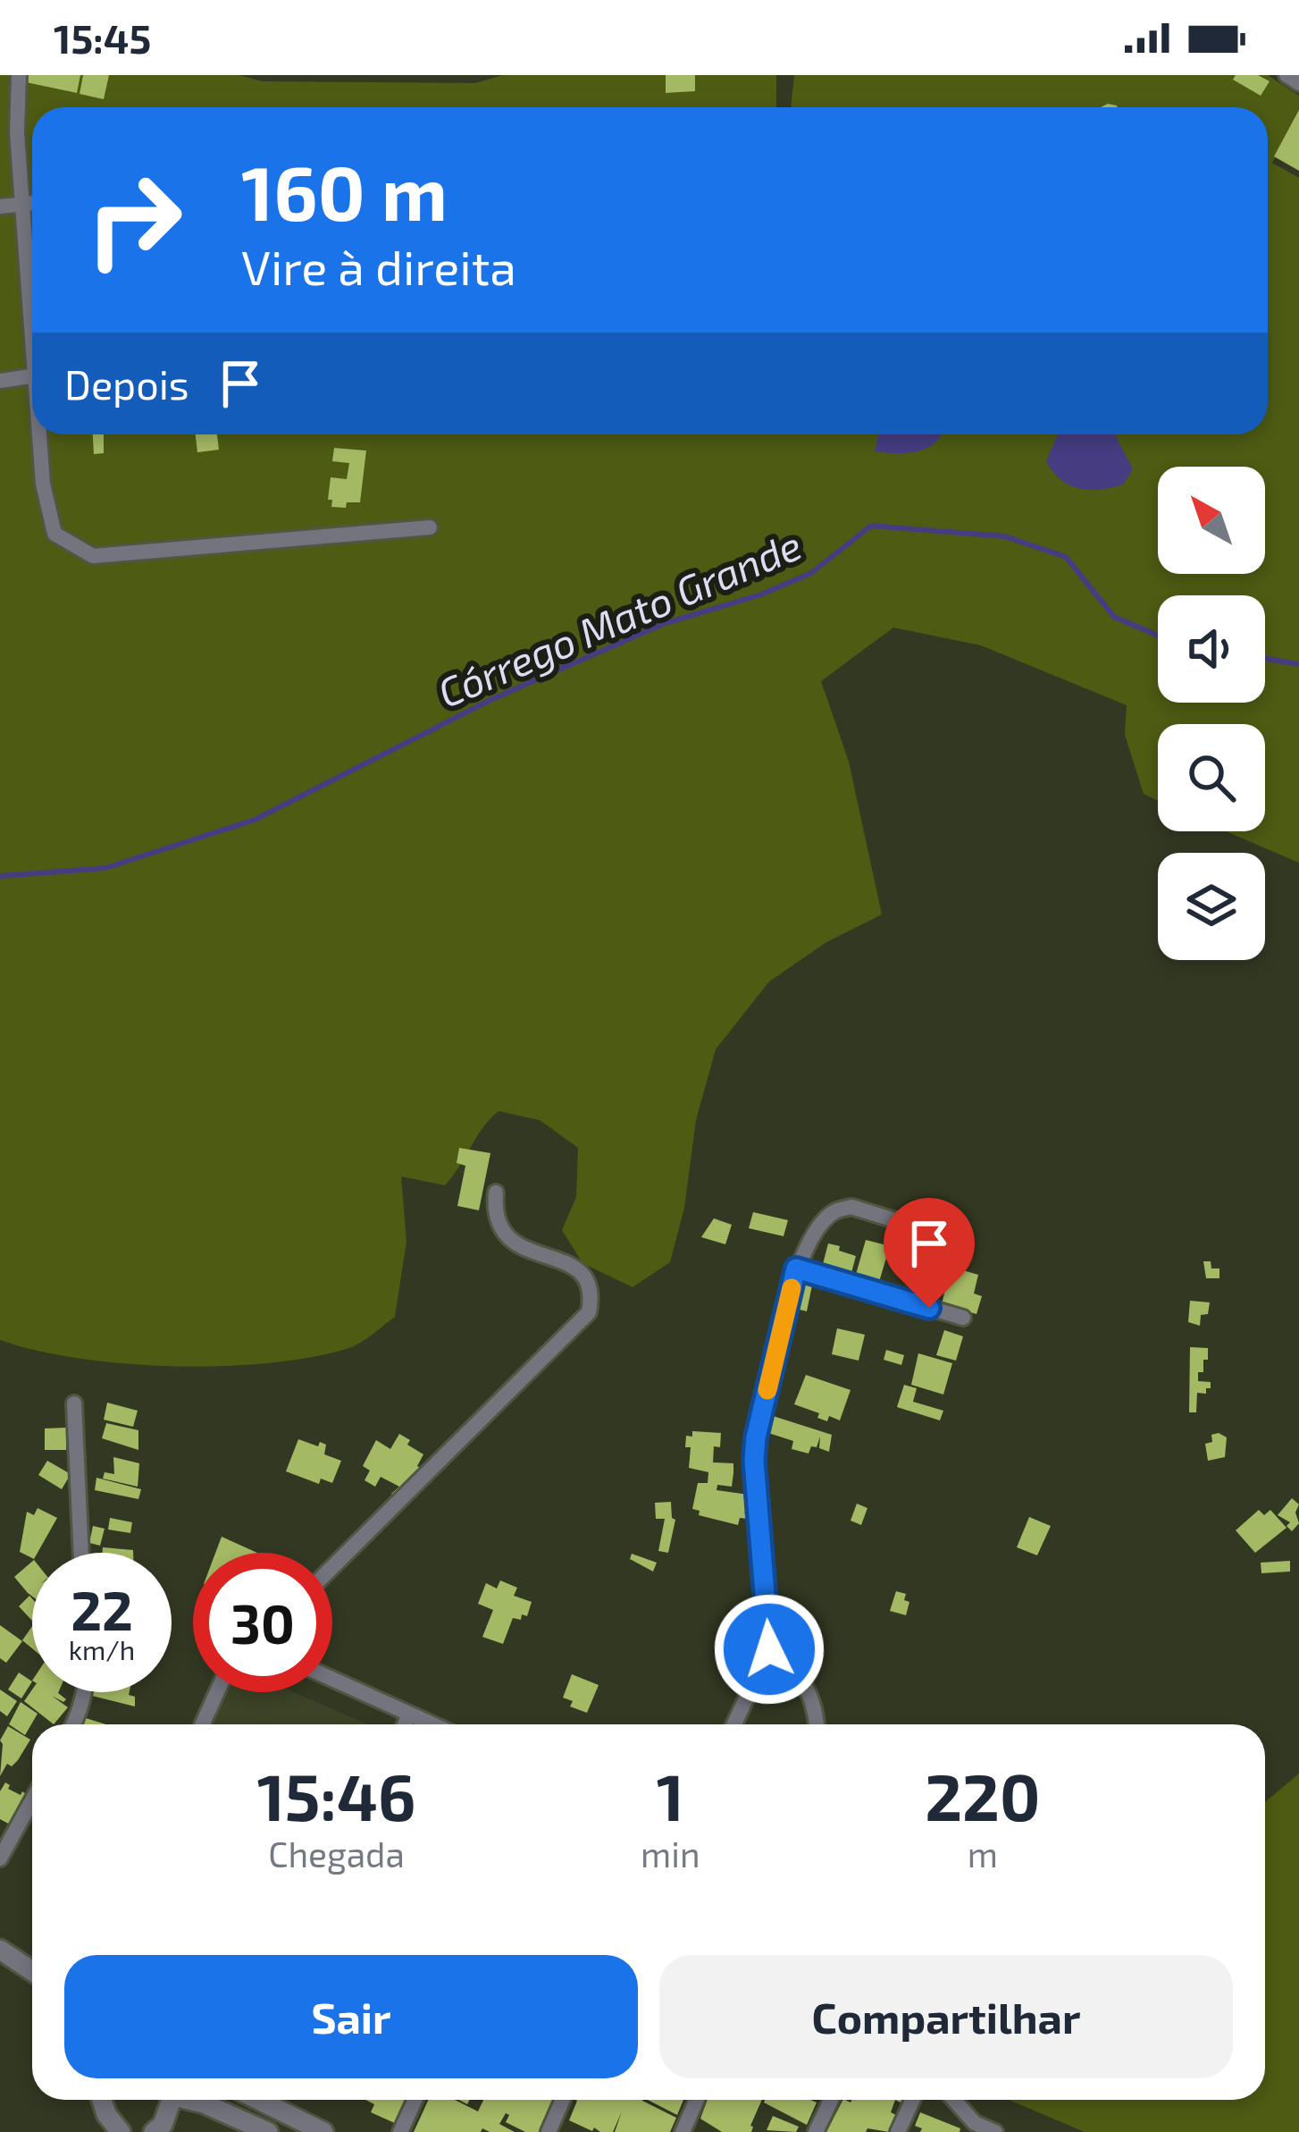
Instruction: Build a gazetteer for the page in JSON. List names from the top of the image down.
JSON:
{
  "water": ["Córrego Mato Grande"],
  "north": "top left",
  "page": {
    "status": "15:45",
    "turn": ["160 m", "Vire à direita"],
    "then": "Depois",
    "speed": "22 km/h",
    "limit": "30",
    "eta": [
      "15:46",
      "Chegada",
      "1",
      "min",
      "220",
      "m"
    ],
    "buttons": ["Sair", "Compartilhar"]
  }
}
